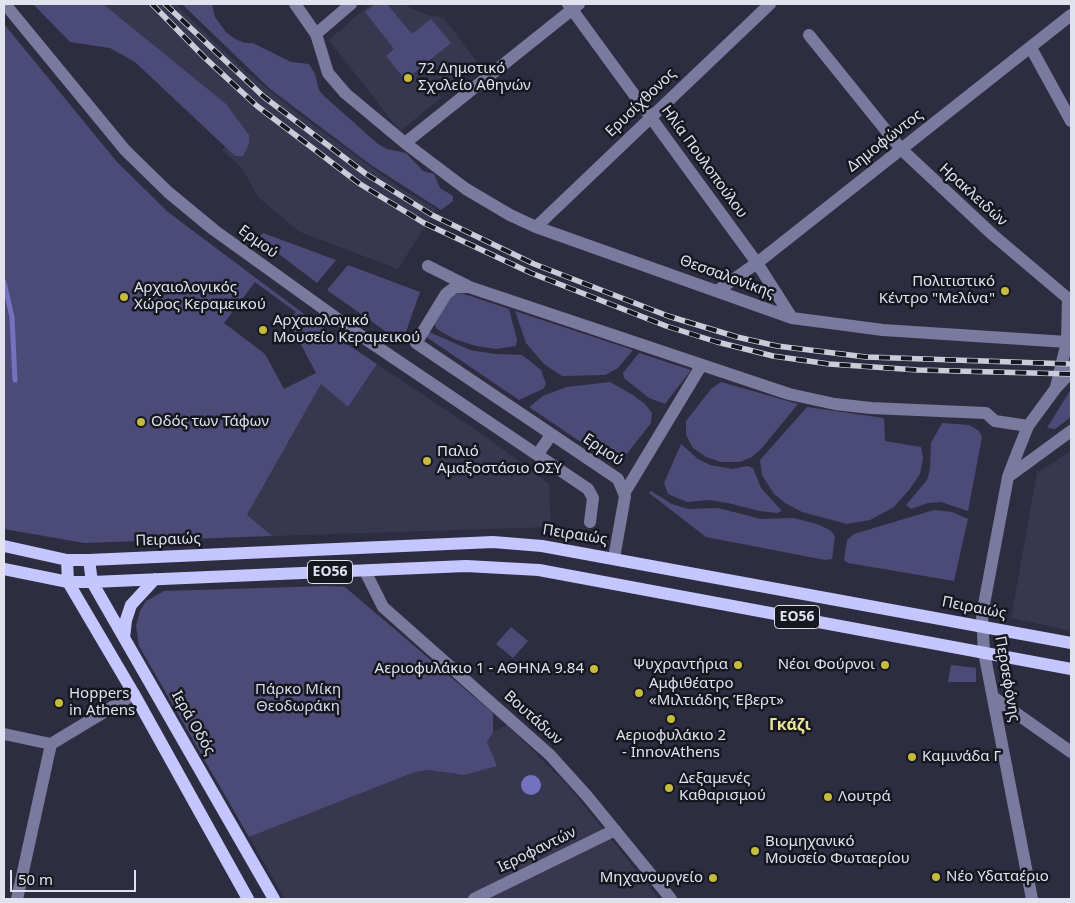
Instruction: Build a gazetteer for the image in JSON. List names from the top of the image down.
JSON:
{
  "streets": {
    "main road": ["Πειραιώς", "ΕΟ56", "Ιερά Οδός"],
    "street": [
      "Ερυσίχθονος",
      "Δημοφώντος",
      "Ηλία Πουλοπούλου",
      "Ηρακλειδών",
      "Ερμού",
      "Θεσσαλονίκης",
      "Περσεφόνης",
      "Βουτάδων",
      "Ιεροφαντών"
    ]
  },
  "crossings": [
    ["Ερυσίχθονος", "Ηλία Πουλοπούλου"],
    ["Ερυσίχθονος", "Θεσσαλονίκης"],
    ["Δημοφώντος", "Ηλία Πουλοπούλου"],
    ["Δημοφώντος", "Ηρακλειδών"],
    ["Δημοφώντος", "Θεσσαλονίκης"],
    ["Ηλία Πουλοπούλου", "Θεσσαλονίκης"],
    ["Ηρακλειδών", "Θεσσαλονίκης"],
    ["Ηρακλειδών", "Περσεφόνης"],
    ["Πειραιώς", "ΕΟ56"],
    ["Πειραιώς", "Περσεφόνης"],
    ["Πειραιώς", "Ιερά Οδός"],
    ["ΕΟ56", "Περσεφόνης"],
    ["ΕΟ56", "Βουτάδων"],
    ["ΕΟ56", "Ιερά Οδός"],
    ["Βουτάδων", "Ιεροφαντών"]
  ],
  "districts": ["Γκάζι"],
  "parks": ["Πάρκο Μίκη Θεοδωράκη"],
  "places": [
    "72 Δημοτικό Σχολείο Αθηνών",
    "Πολιτιστικό Κέντρο \"Μελίνα\"",
    "Αρχαιολογικός Χώρος Κεραμεικού",
    "Αρχαιολογικό Μουσείο Κεραμεικού",
    "Οδός των Τάφων",
    "Παλιό Αμαξοστάσιο ΟΣΥ",
    "Ψυχραντήρια",
    "Νέοι Φούρνοι",
    "Αεριοφυλάκιο 1 - ΑΘΗΝΑ 9.84",
    "Αμφιθέατρο «Μιλτιάδης Έβερτ»",
    "Hoppers in Athens",
    "Αεριοφυλάκιο 2 - InnovAthens",
    "Καμινάδα Γ",
    "Δεξαμενές Καθαρισμού",
    "Λουτρά",
    "Βιομηχανικό Μουσείο Φωταερίου",
    "Νέο Υδαταέριο",
    "Μηχανουργείο"
  ],
  "scale_bar": "50 m"
}
